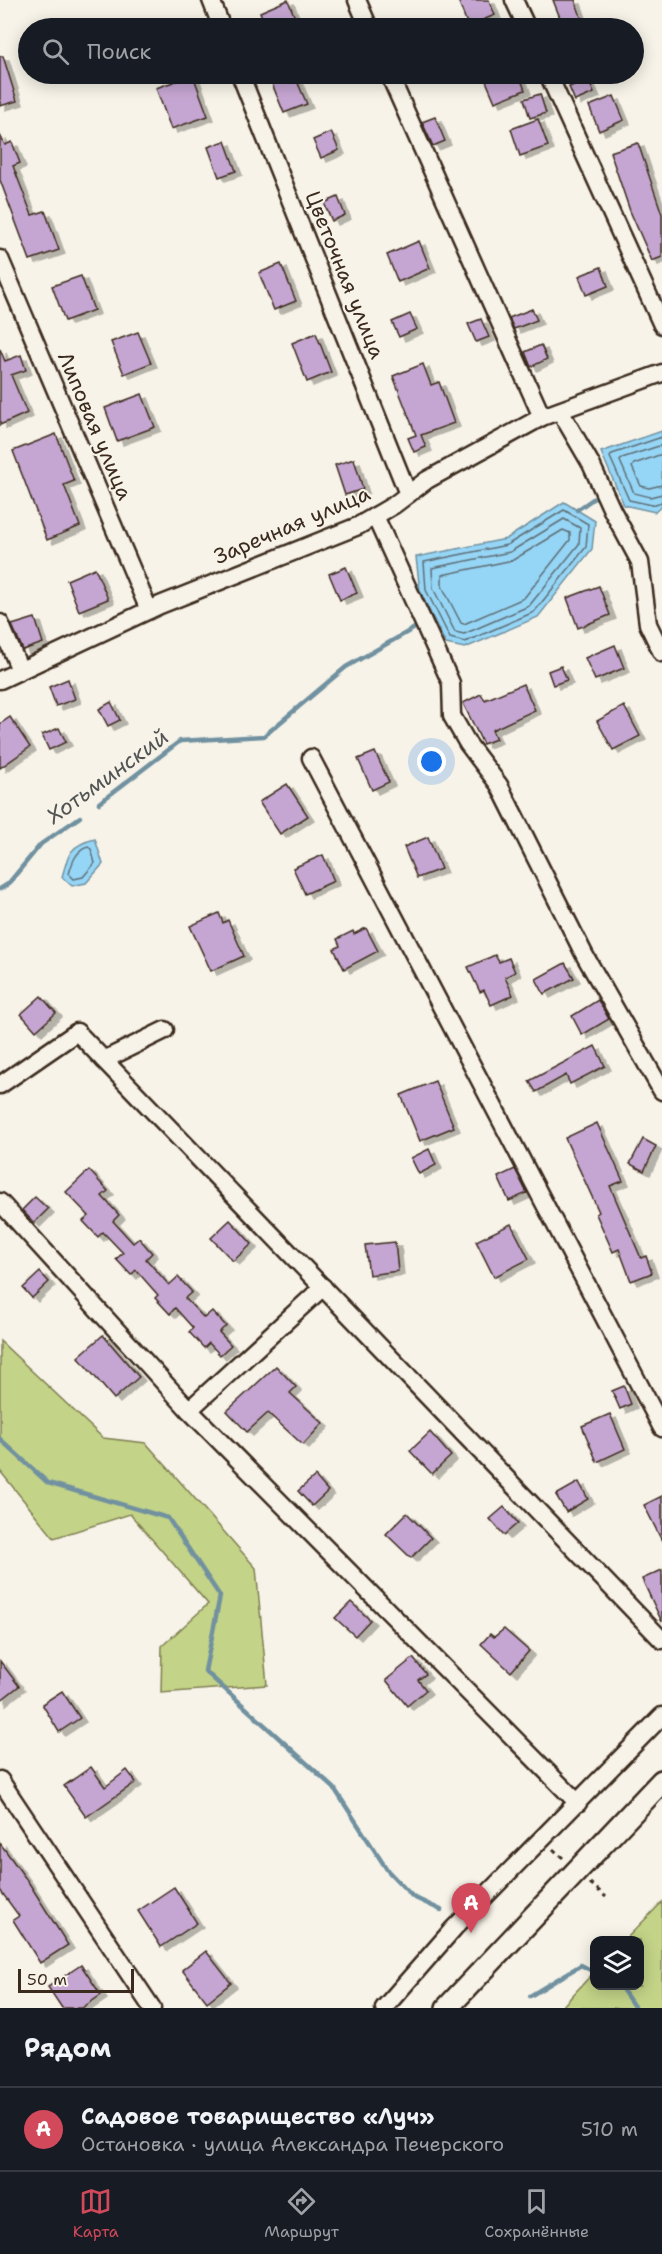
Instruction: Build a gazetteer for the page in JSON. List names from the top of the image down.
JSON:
{
  "streets": {
    "street": ["Цветочная улица", "Липовая улица", "Заречная улица"]
  },
  "crossings": [
    ["Цветочная улица", "Заречная улица"],
    ["Липовая улица", "Заречная улица"]
  ],
  "water": ["Хотьминский"],
  "scale_bar": "50 m",
  "page": {
    "search": "Поиск",
    "pins": "A",
    "scale": "50 m",
    "heading": "Рядом",
    "list": [
      {
        "mark": "A",
        "name": "Садовое товарищество «Луч»",
        "note": "Остановка · улица Александра Печерского",
        "value": "510 m"
      }
    ],
    "nav": ["Карта", "Маршрут", "Сохранённые"]
  }
}
